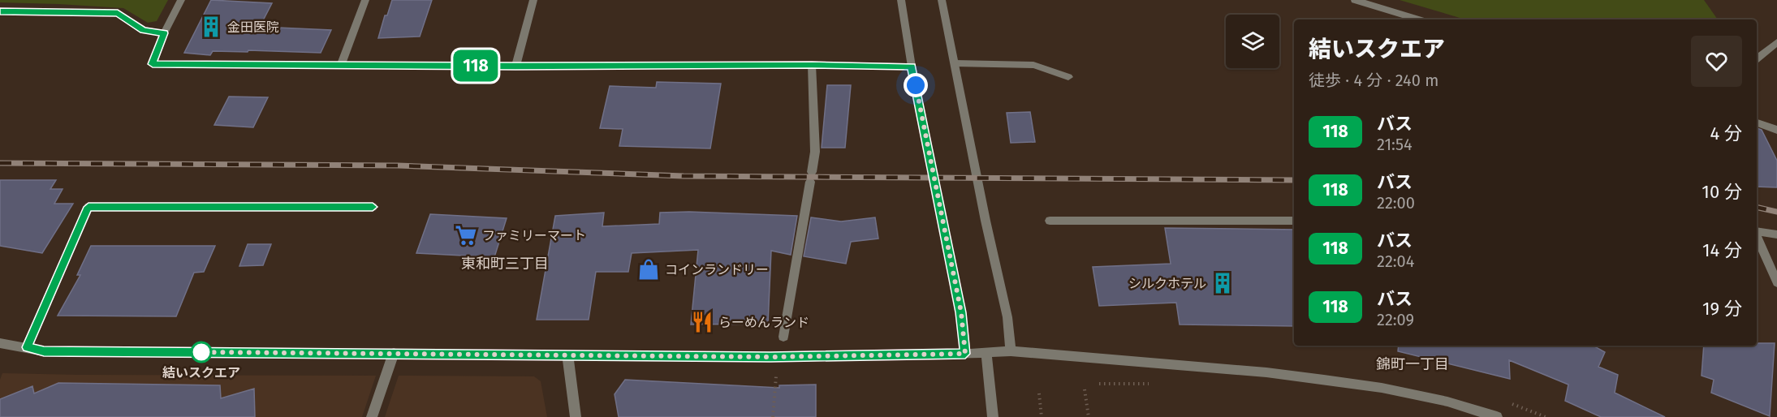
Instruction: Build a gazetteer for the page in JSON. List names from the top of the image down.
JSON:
{
  "districts": ["東和町三丁目", "錦町一丁目"],
  "places": {
    "building": ["金田医院", "シルクホテル"],
    "supermarket": ["ファミリーマート"],
    "shop": ["コインランドリー"],
    "restaurant": ["らーめんランド"],
    "other": ["結いスクエア"]
  },
  "lines": ["bus line 118"],
  "page": {
    "on_map": "118",
    "heading": ["結いスクエア", "徒歩 · 4 分 · 240 m"],
    "list": [
      {
        "mark": "118",
        "name": "バス",
        "note": "21:54",
        "value": "4 分"
      },
      {
        "mark": "118",
        "name": "バス",
        "note": "22:00",
        "value": "10 分"
      },
      {
        "mark": "118",
        "name": "バス",
        "note": "22:04",
        "value": "14 分"
      },
      {
        "mark": "118",
        "name": "バス",
        "note": "22:09",
        "value": "19 分"
      }
    ]
  }
}
